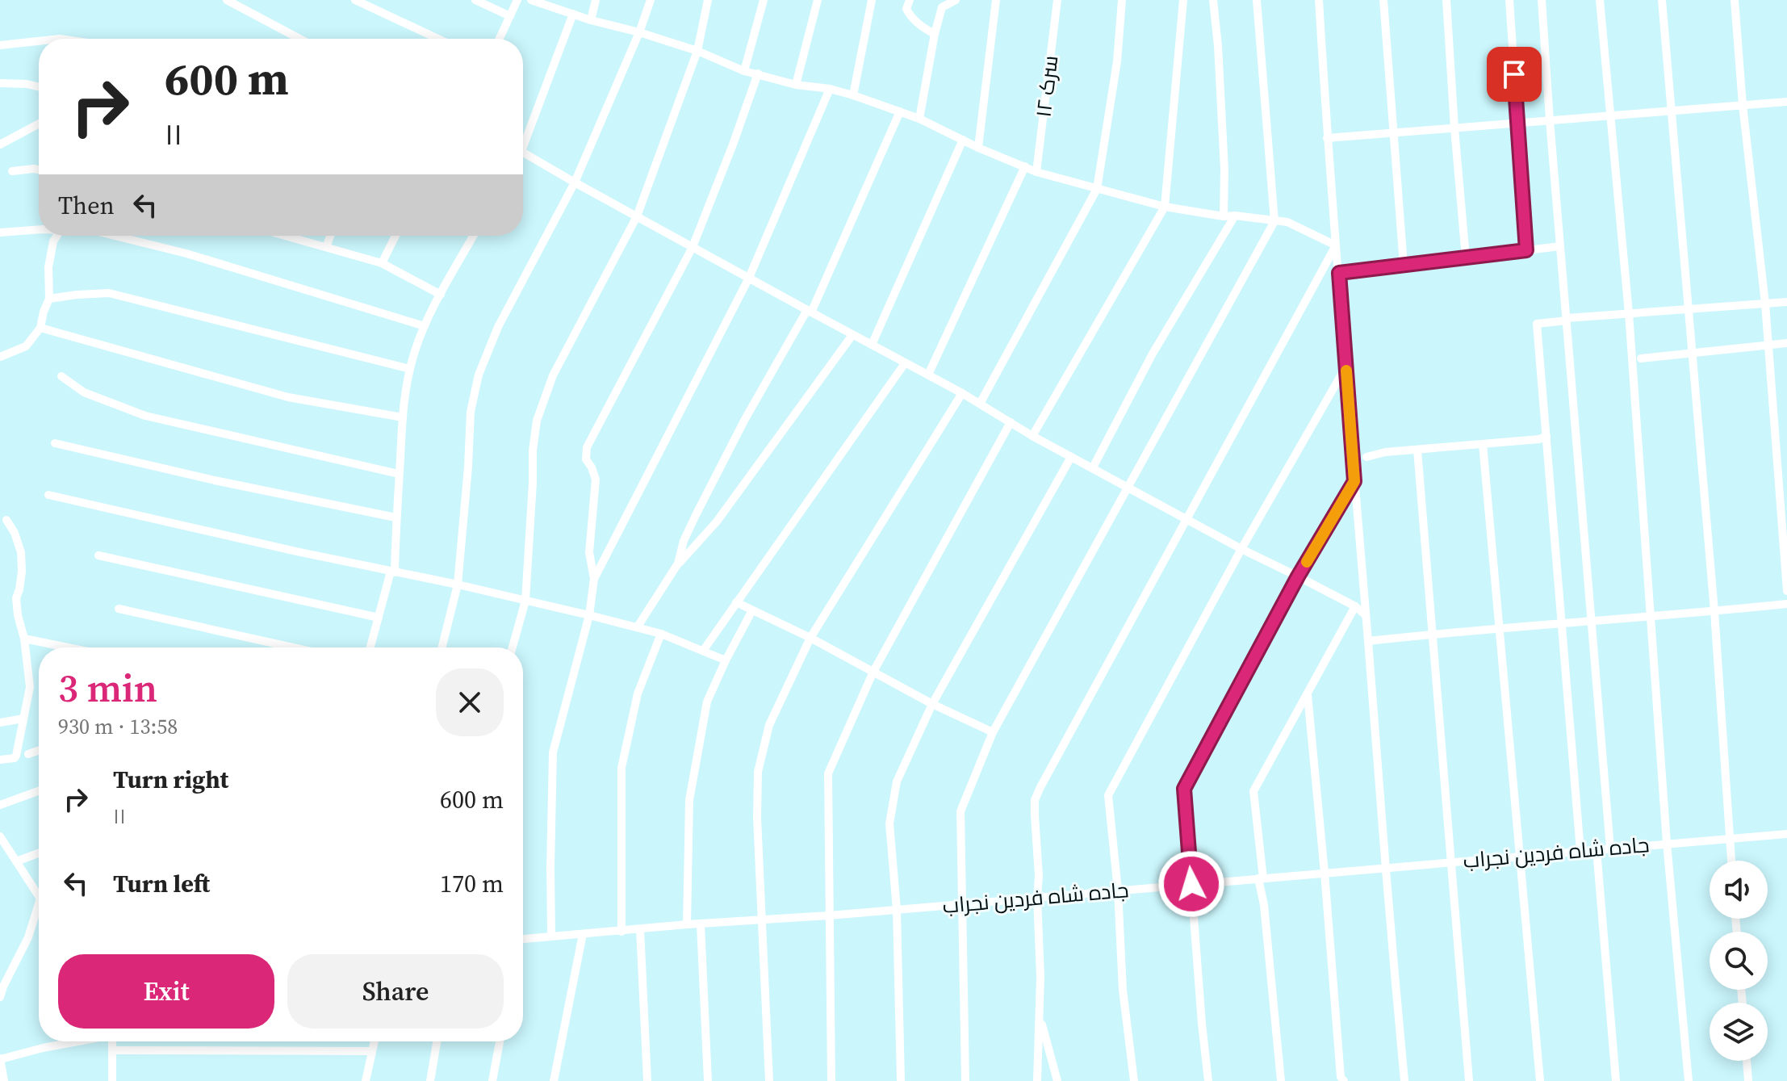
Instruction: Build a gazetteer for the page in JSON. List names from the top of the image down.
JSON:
{
  "streets": {
    "street": ["سرک ۱۲", "جاده شاه فردین نجراب"]
  },
  "page": {
    "turn": ["600 m", "۱۱"],
    "then": "Then",
    "heading": ["3 min", "930 m · 13:58"],
    "list": [
      {
        "name": "Turn right",
        "note": "۱۱",
        "value": "600 m"
      },
      {
        "name": "Turn left",
        "value": "170 m"
      }
    ],
    "buttons": ["Exit", "Share"]
  }
}
